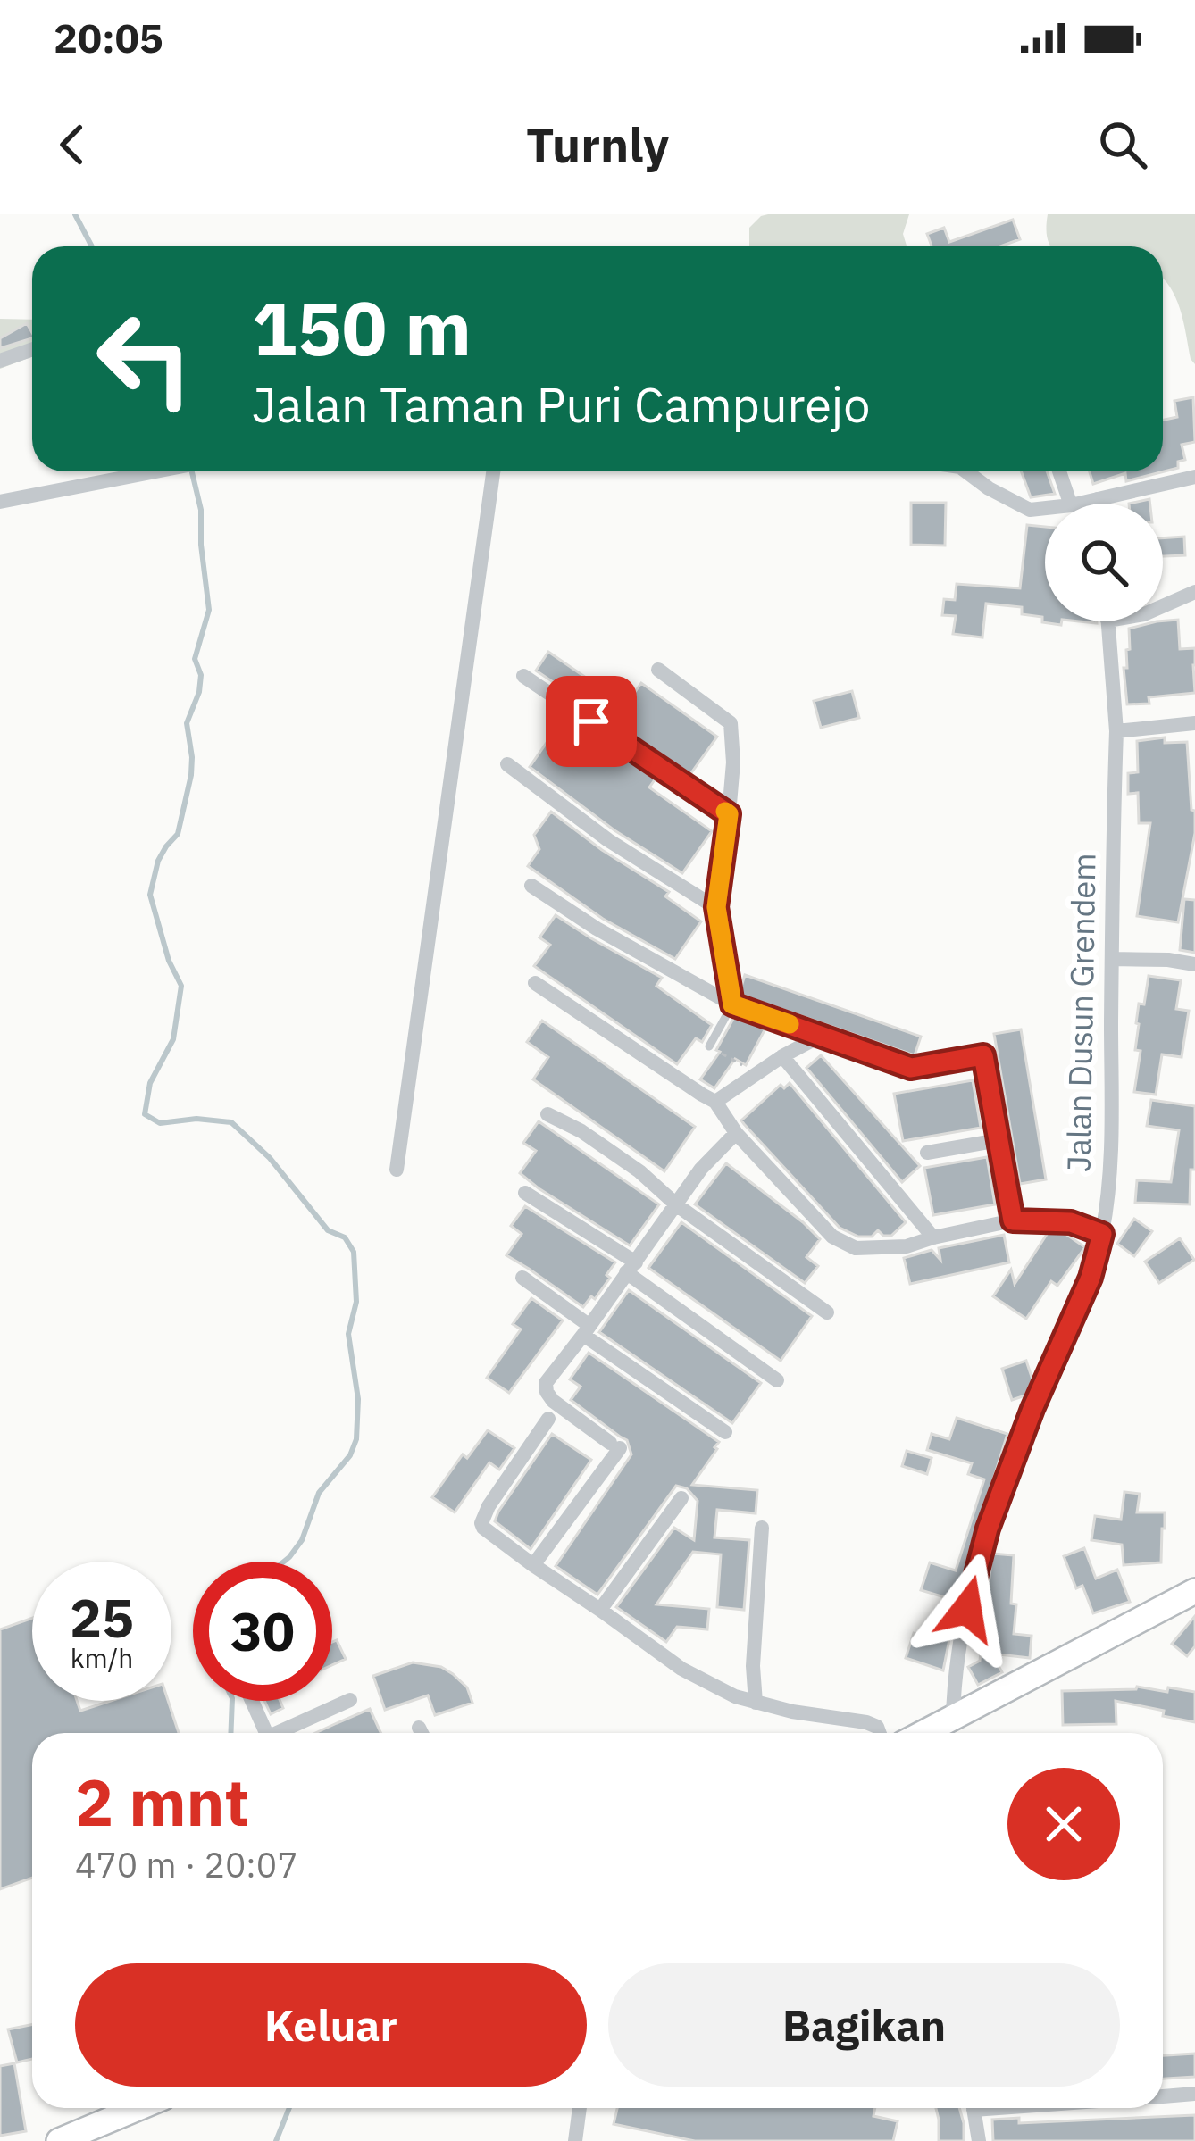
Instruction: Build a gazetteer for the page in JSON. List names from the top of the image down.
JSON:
{
  "streets": {
    "street": ["Jalan Dusun Grendem"]
  },
  "page": {
    "status": "20:05",
    "header": "Turnly",
    "turn": ["150 m", "Jalan Taman Puri Campurejo"],
    "speed": "25 km/h",
    "limit": "30",
    "heading": ["2 mnt", "470 m · 20:07"],
    "buttons": ["Keluar", "Bagikan"]
  }
}
